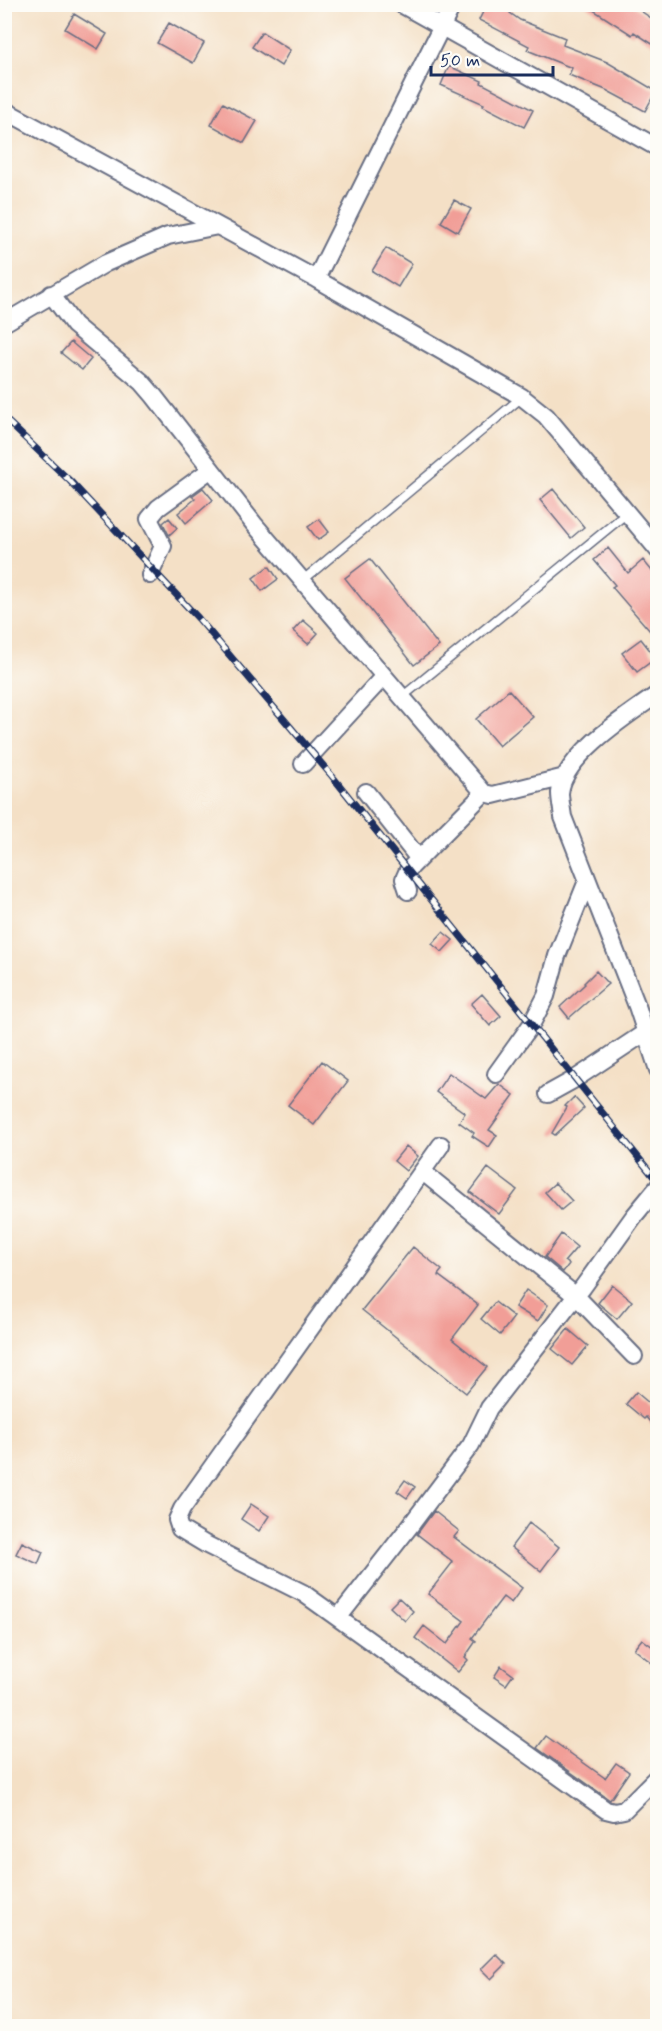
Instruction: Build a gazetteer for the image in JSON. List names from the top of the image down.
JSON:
{
  "scale_bar": "50 m"
}
